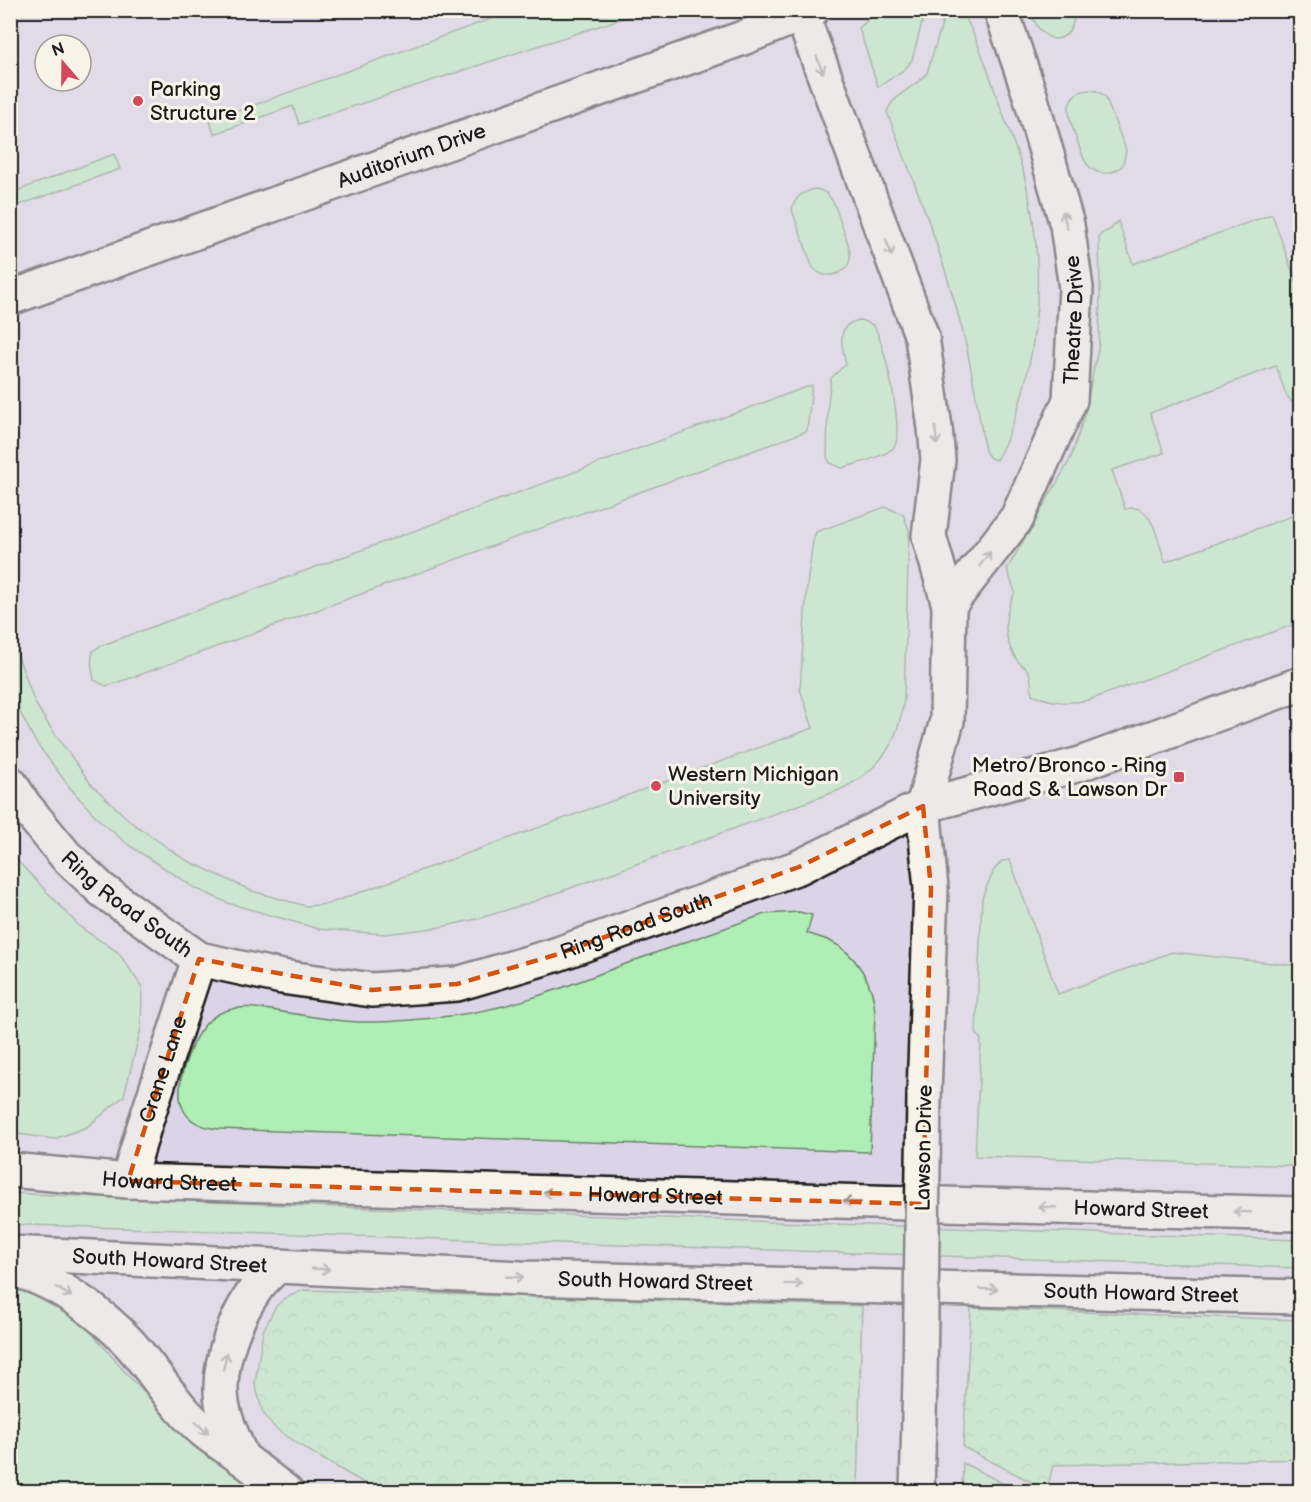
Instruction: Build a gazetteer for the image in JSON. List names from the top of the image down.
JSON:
{
  "streets": {
    "street": [
      "Auditorium Drive",
      "Theatre Drive",
      "Ring Road South",
      "Crane Lane",
      "Lawson Drive",
      "Howard Street",
      "South Howard Street"
    ]
  },
  "crossings": [
    ["Ring Road South", "Crane Lane"],
    ["Ring Road South", "Lawson Drive"],
    ["Crane Lane", "Howard Street"]
  ],
  "one_way": ["Howard Street", "South Howard Street"],
  "places": {
    "other": ["Parking Structure 2", "Western Michigan University"],
    "transit": ["Metro/Bronco - Ring Road S & Lawson Dr"]
  },
  "north": "top"
}
